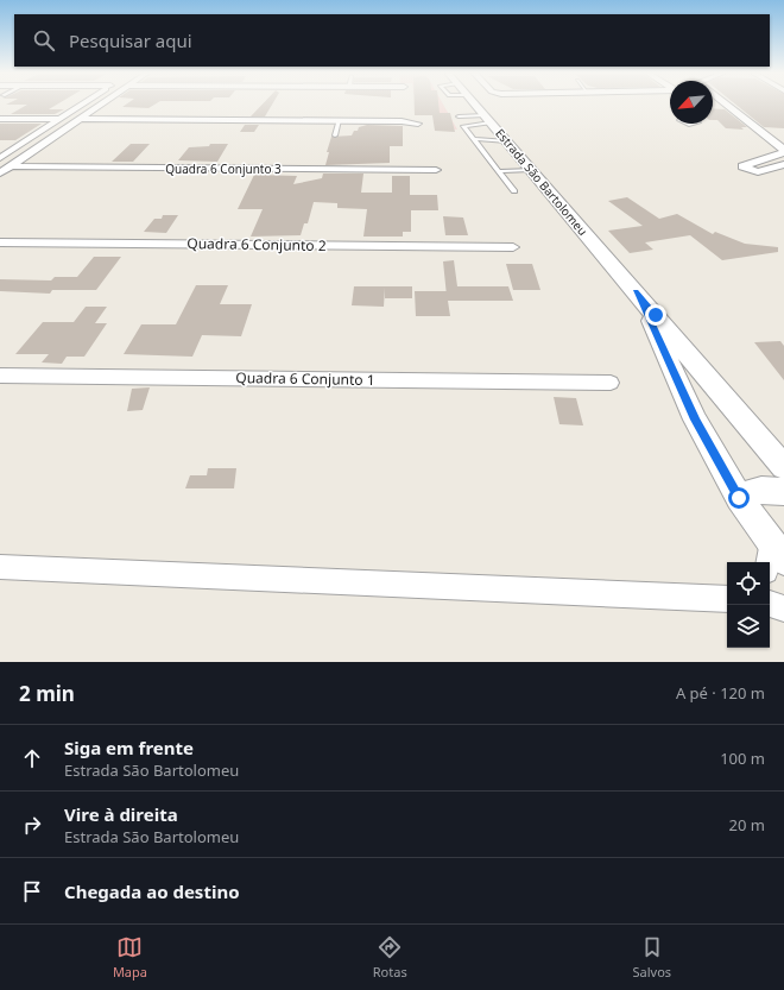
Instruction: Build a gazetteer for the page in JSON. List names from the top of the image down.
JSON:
{
  "streets": {
    "street": [
      "Quadra 6 Conjunto 3",
      "Estrada São Bartolomeu",
      "Quadra 6 Conjunto 2",
      "Quadra 6 Conjunto 1"
    ]
  },
  "north": "bottom left",
  "page": {
    "search": "Pesquisar aqui",
    "heading": ["2 min", "A pé · 120 m"],
    "list": [
      ["Siga em frente", "Estrada São Bartolomeu", "100 m"],
      ["Vire à direita", "Estrada São Bartolomeu", "20 m"],
      "Chegada ao destino"
    ],
    "nav": ["Mapa", "Rotas", "Salvos"]
  }
}
